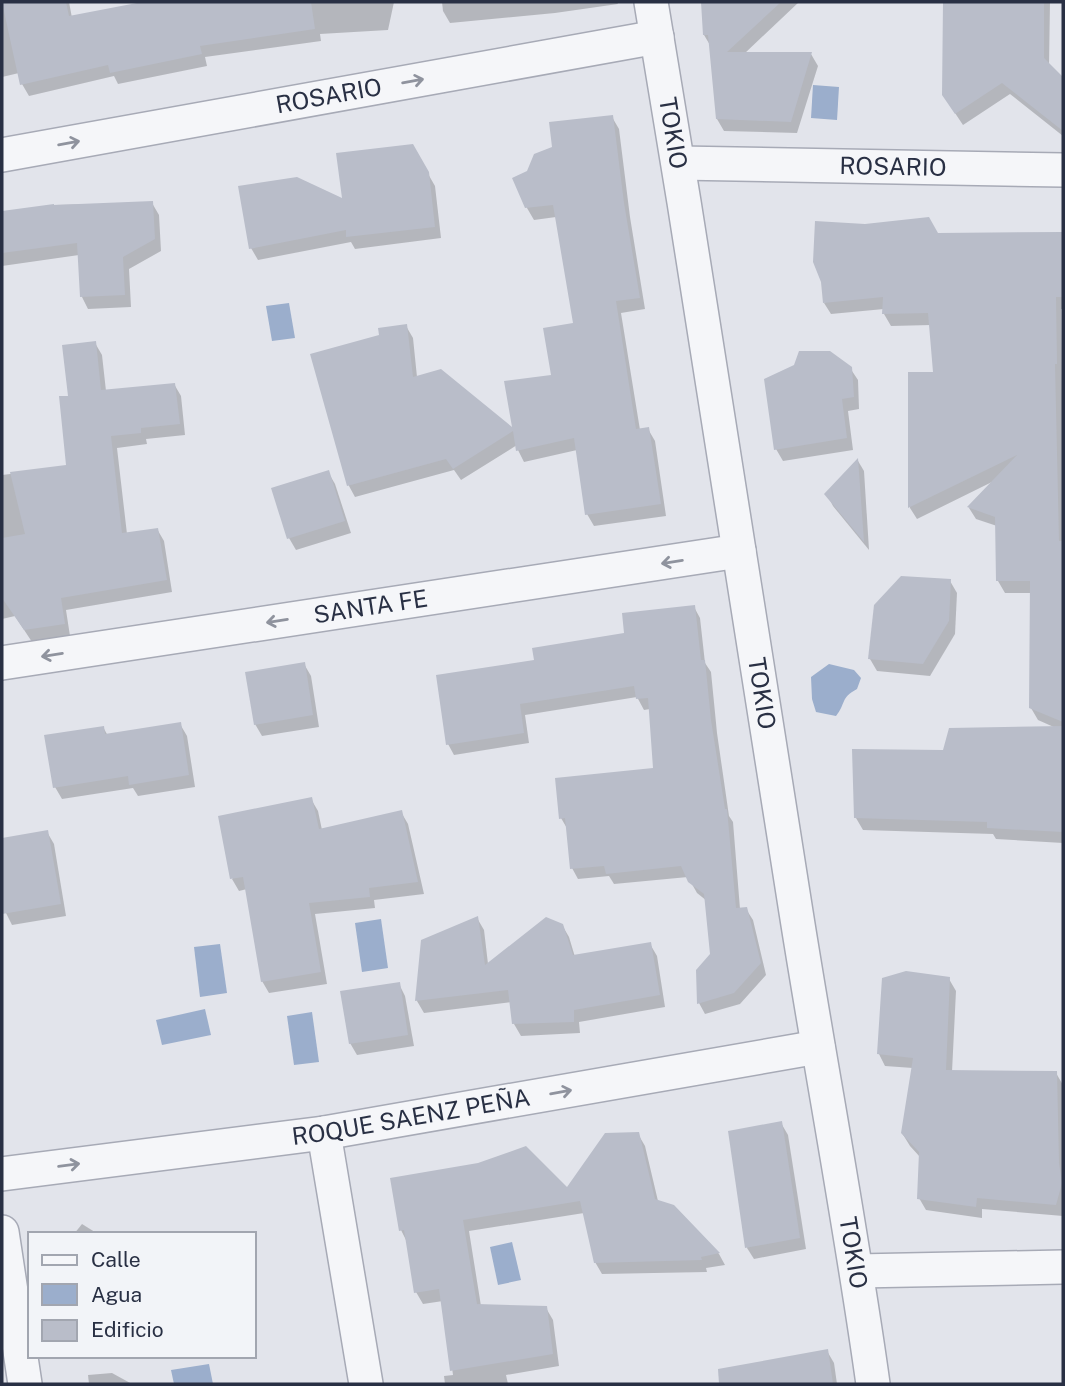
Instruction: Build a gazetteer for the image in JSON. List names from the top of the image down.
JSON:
{
  "streets": {
    "street": [
      "ROSARIO",
      "TOKIO",
      "SANTA FE",
      "ROQUE SAENZ PEÑA"
    ]
  },
  "crossings": [
    ["ROSARIO", "TOKIO"],
    ["TOKIO", "SANTA FE"],
    ["TOKIO", "ROQUE SAENZ PEÑA"]
  ],
  "one_way": ["ROSARIO", "SANTA FE", "ROQUE SAENZ PEÑA"],
  "legend": ["Calle", "Agua", "Edificio"]
}
